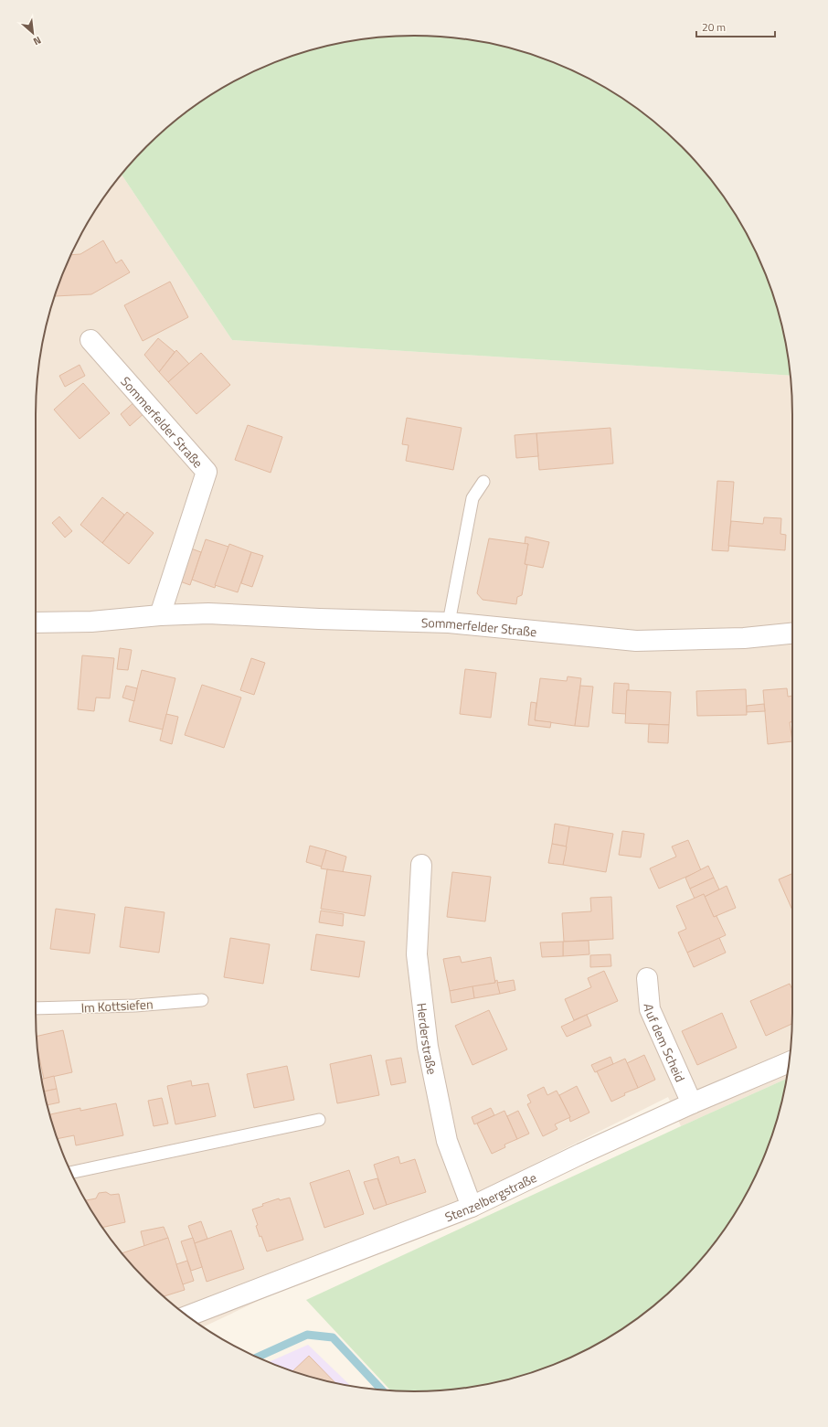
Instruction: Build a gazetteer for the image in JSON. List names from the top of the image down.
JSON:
{
  "streets": {
    "street": [
      "Sommerfelder Straße",
      "Herderstraße",
      "Auf dem Scheid",
      "Stenzelbergstraße"
    ],
    "lane": ["Im Kottsiefen"]
  },
  "crossings": [
    ["Herderstraße", "Stenzelbergstraße"],
    ["Auf dem Scheid", "Stenzelbergstraße"]
  ],
  "scale_bar": "20 m",
  "north": "bottom right"
}
